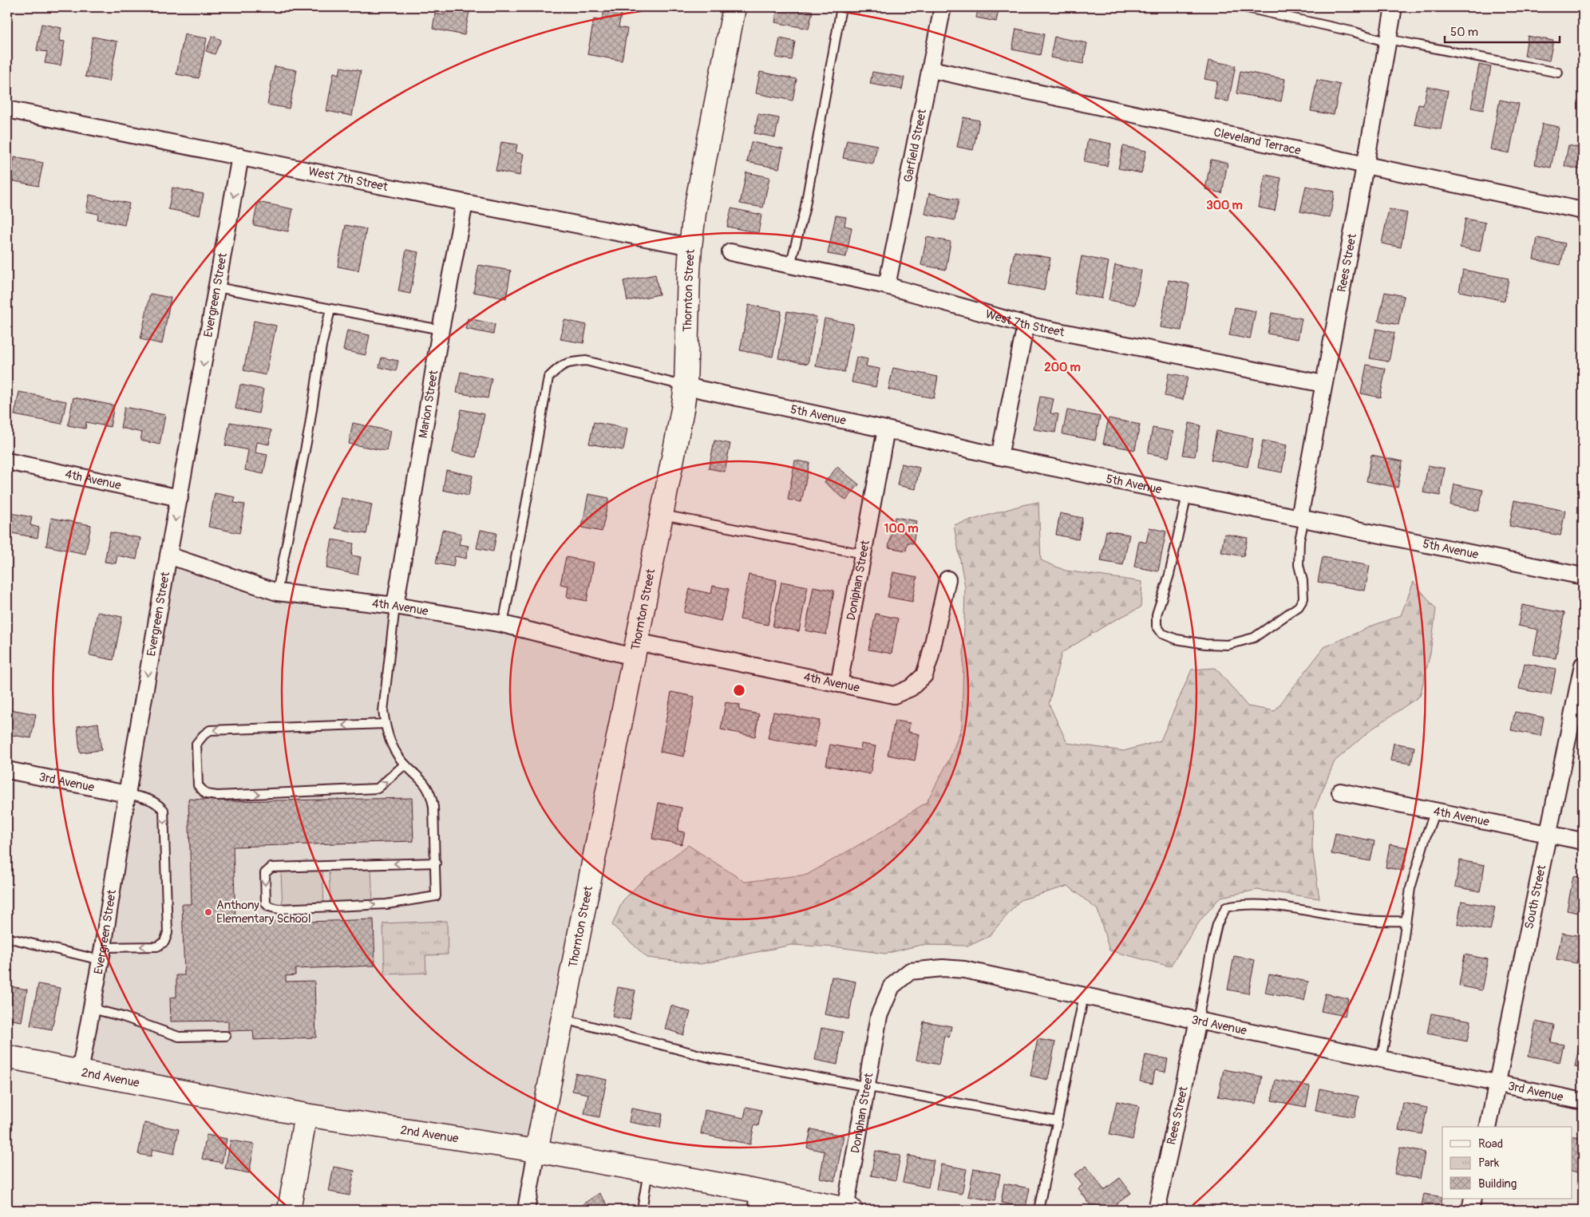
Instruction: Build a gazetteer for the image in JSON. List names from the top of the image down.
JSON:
{
  "streets": {
    "street": [
      "Cleveland Terrace",
      "Garfield Street",
      "West 7th Street",
      "Rees Street",
      "Thornton Street",
      "Evergreen Street",
      "Marion Street",
      "5th Avenue",
      "4th Avenue",
      "Doniphan Street",
      "3rd Avenue",
      "South Street",
      "2nd Avenue"
    ]
  },
  "crossings": [
    ["Cleveland Terrace", "Garfield Street"],
    ["Cleveland Terrace", "Rees Street"],
    ["Garfield Street", "West 7th Street"],
    ["West 7th Street", "Rees Street"],
    ["West 7th Street", "Thornton Street"],
    ["West 7th Street", "Evergreen Street"],
    ["West 7th Street", "Marion Street"],
    ["Rees Street", "5th Avenue"],
    ["Rees Street", "3rd Avenue"],
    ["Thornton Street", "5th Avenue"],
    ["Thornton Street", "4th Avenue"],
    ["Thornton Street", "2nd Avenue"],
    ["Evergreen Street", "4th Avenue"],
    ["Evergreen Street", "3rd Avenue"],
    ["Evergreen Street", "2nd Avenue"],
    ["Marion Street", "4th Avenue"],
    ["5th Avenue", "Doniphan Street"],
    ["4th Avenue", "Doniphan Street"],
    ["4th Avenue", "South Street"],
    ["Doniphan Street", "3rd Avenue"],
    ["Doniphan Street", "2nd Avenue"],
    ["3rd Avenue", "South Street"]
  ],
  "one_way": ["Evergreen Street"],
  "places": ["Anthony Elementary School"],
  "legend": ["Road", "Park", "Building"],
  "scale_bar": "50 m",
  "rings": ["300 m", "200 m", "100 m"]
}
